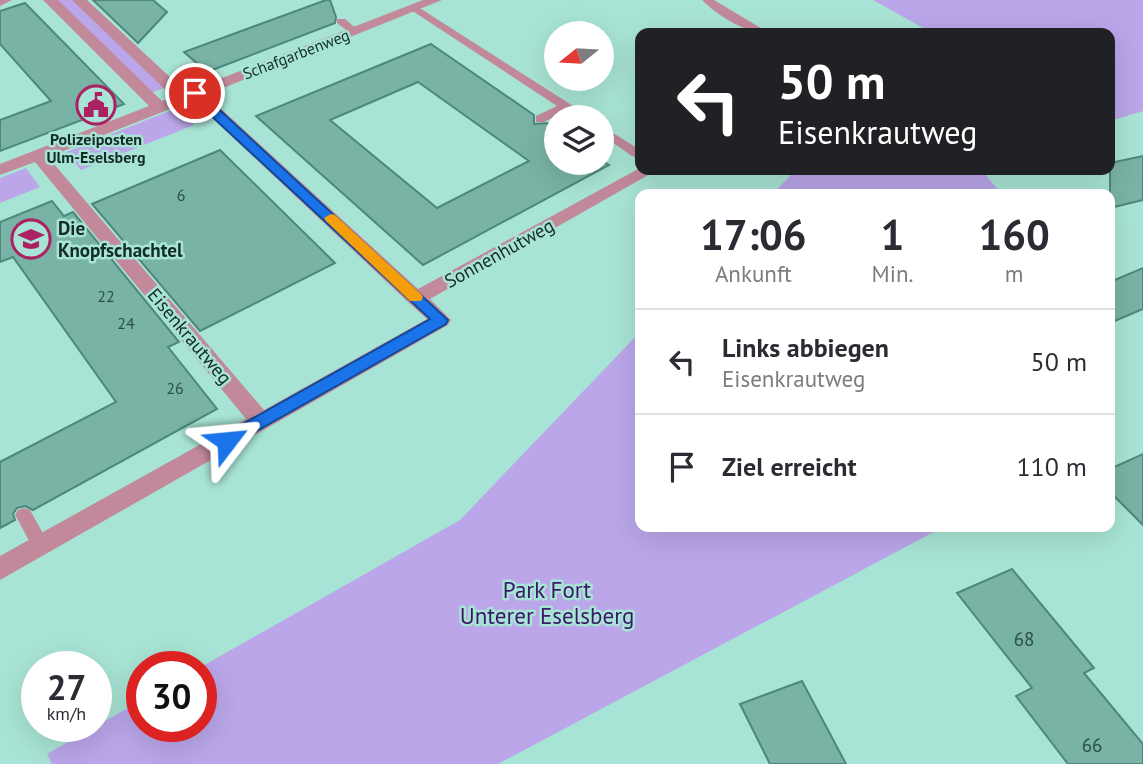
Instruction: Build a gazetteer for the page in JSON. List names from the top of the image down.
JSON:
{
  "streets": {
    "street": ["Schafgarbenweg", "Sonnenhutweg", "Eisenkrautweg"]
  },
  "crossings": [
    ["Schafgarbenweg", "Eisenkrautweg"],
    ["Sonnenhutweg", "Eisenkrautweg"]
  ],
  "parks": ["Park Fort Unterer Eselsberg"],
  "places": {
    "public building": ["Polizeiposten Ulm-Eselsberg"],
    "school or university": ["Die Knopfschachtel"]
  },
  "house_numbers": [
    "6",
    "22",
    "24",
    "26",
    "68",
    "66"
  ],
  "north": "left",
  "page": {
    "turn": ["50 m", "Eisenkrautweg"],
    "eta": [
      "17:06",
      "Ankunft",
      "1",
      "Min.",
      "160",
      "m"
    ],
    "list": [
      {
        "name": "Links abbiegen",
        "note": "Eisenkrautweg",
        "value": "50 m"
      },
      {
        "name": "Ziel erreicht",
        "value": "110 m"
      }
    ],
    "speed": "27 km/h",
    "limit": "30"
  }
}
